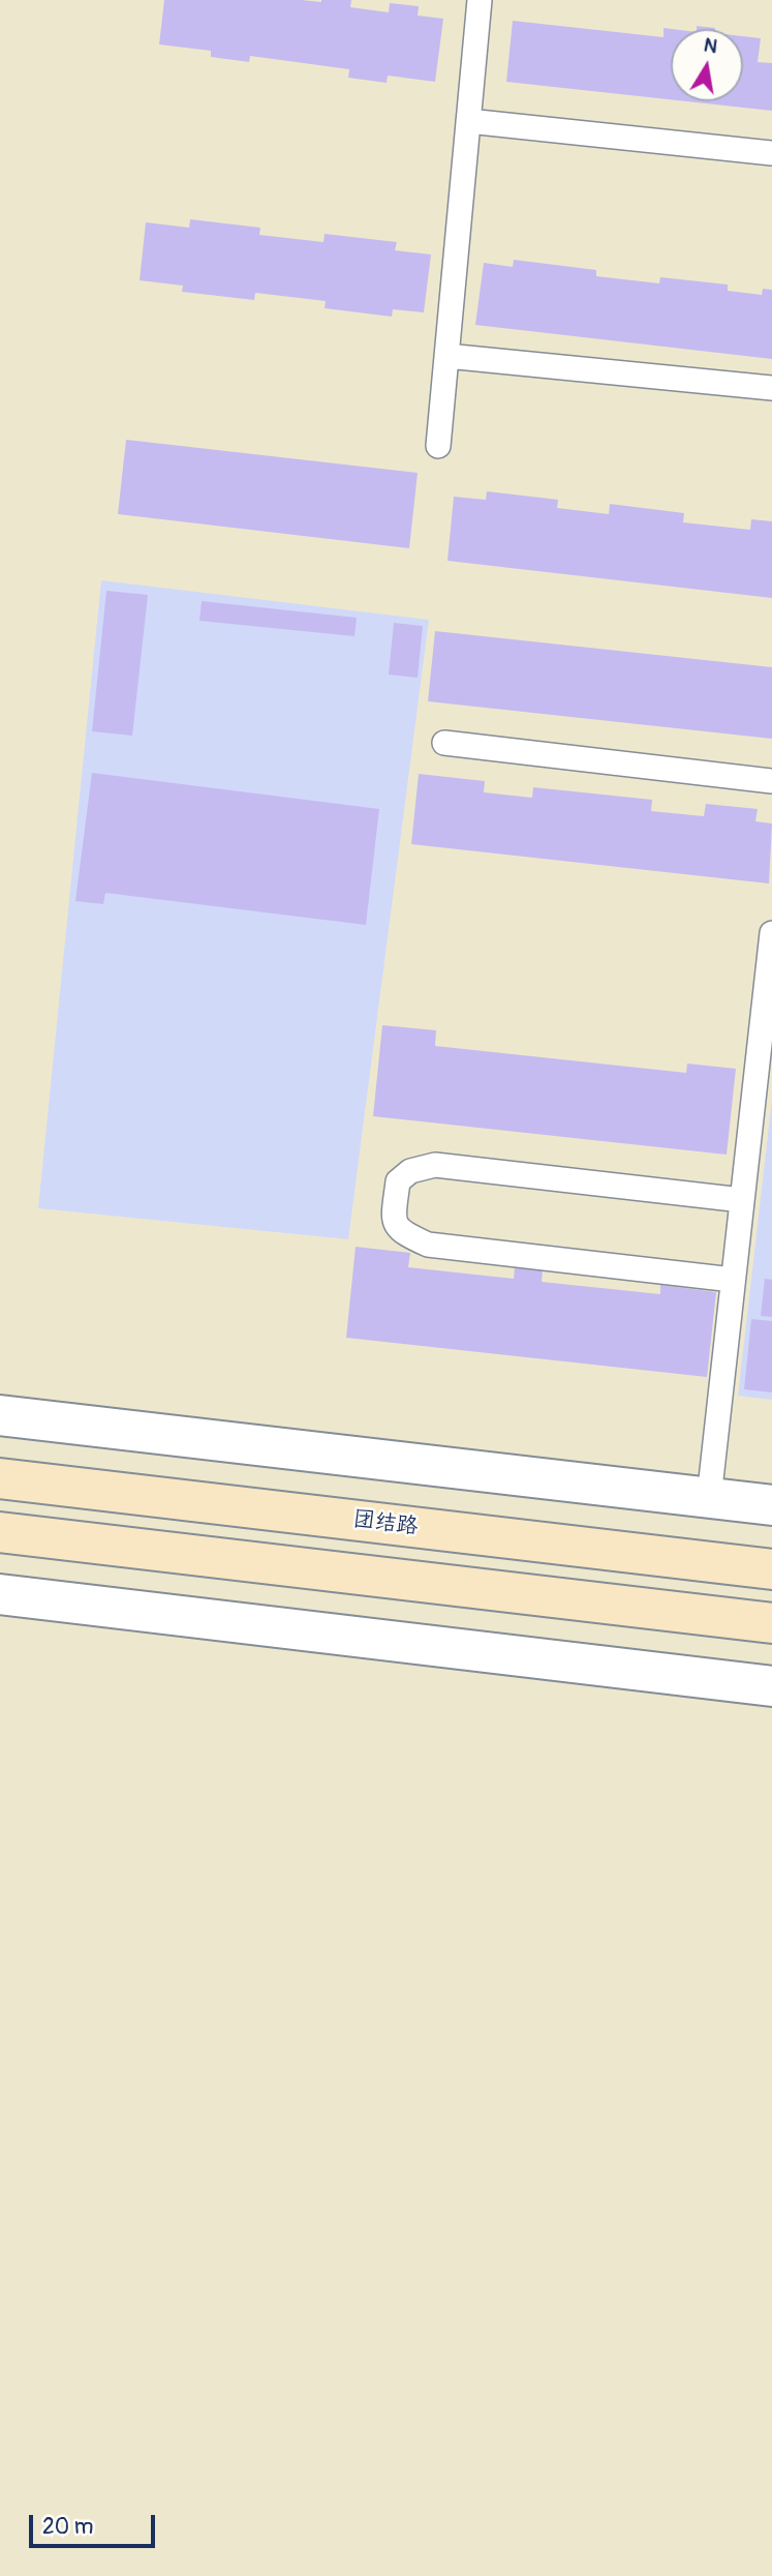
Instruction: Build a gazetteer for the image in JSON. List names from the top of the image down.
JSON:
{
  "streets": {
    "main road": ["团结路"]
  },
  "scale_bar": "20 m",
  "north": "top"
}
